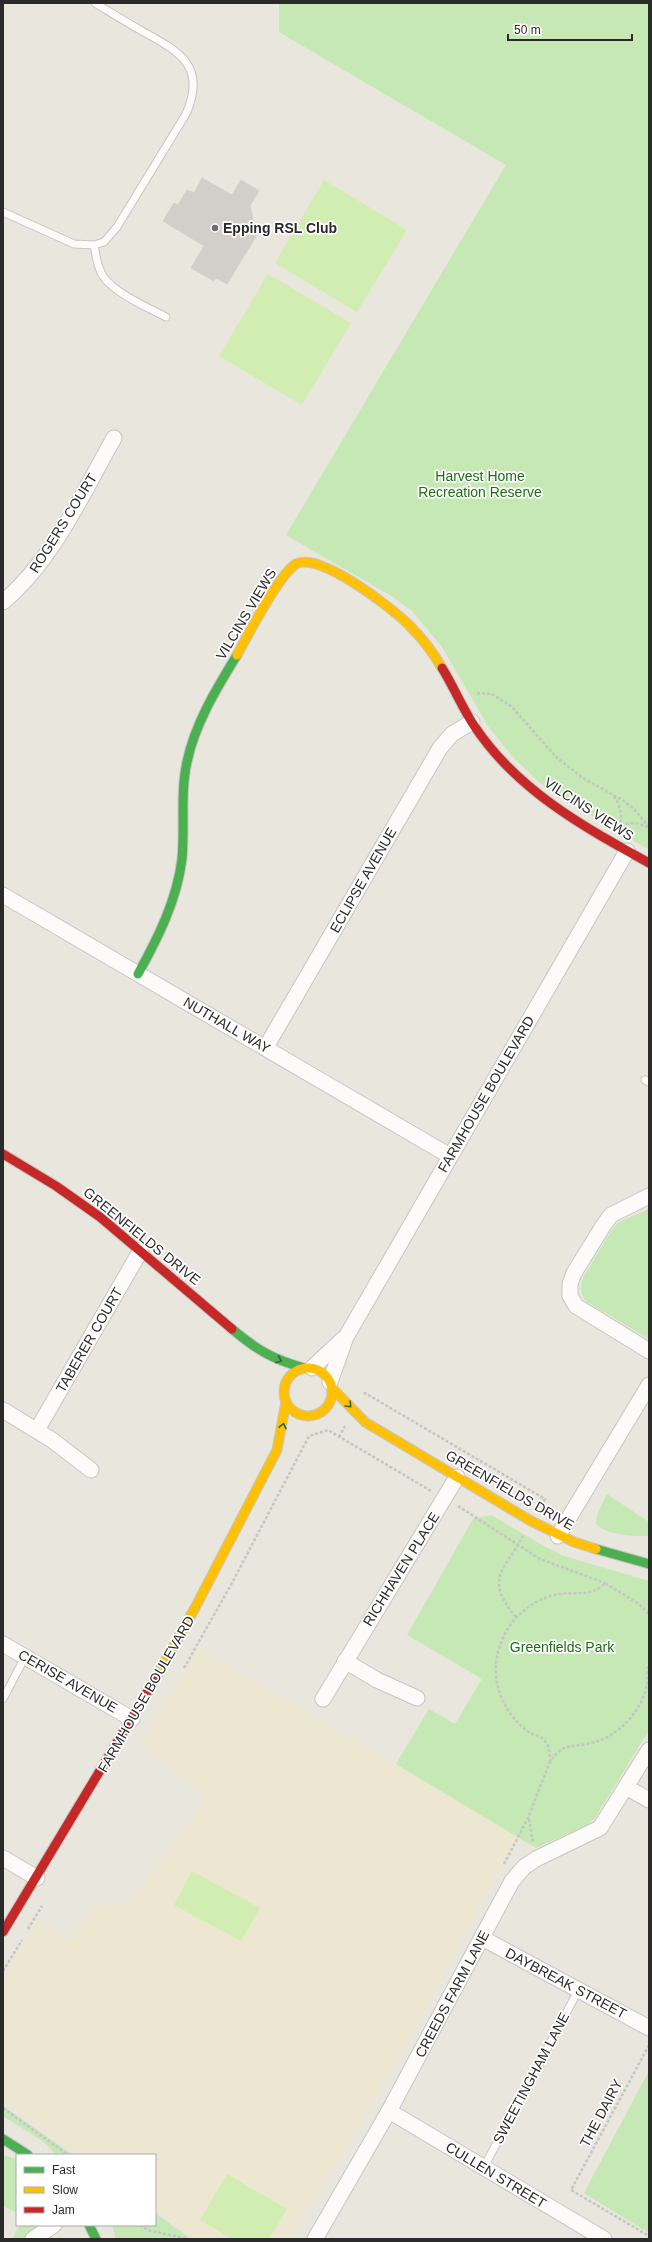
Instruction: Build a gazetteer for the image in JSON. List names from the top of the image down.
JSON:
{
  "streets": {
    "street": [
      "ROGERS COURT",
      "VILCINS VIEWS",
      "ECLIPSE AVENUE",
      "NUTHALL WAY",
      "FARMHOUSE BOULEVARD",
      "GREENFIELDS DRIVE",
      "TABERER COURT",
      "RICHHAVEN PLACE",
      "CERISE AVENUE",
      "DAYBREAK STREET",
      "CREEDS FARM LANE",
      "CULLEN STREET"
    ],
    "lane": ["SWEETINGHAM LANE"],
    "path": ["THE DAIRY"]
  },
  "crossings": [
    ["VILCINS VIEWS", "ECLIPSE AVENUE"],
    ["VILCINS VIEWS", "NUTHALL WAY"],
    ["VILCINS VIEWS", "FARMHOUSE BOULEVARD"],
    ["ECLIPSE AVENUE", "NUTHALL WAY"],
    ["NUTHALL WAY", "FARMHOUSE BOULEVARD"],
    ["FARMHOUSE BOULEVARD", "GREENFIELDS DRIVE"],
    ["FARMHOUSE BOULEVARD", "CERISE AVENUE"],
    ["GREENFIELDS DRIVE", "TABERER COURT"],
    ["GREENFIELDS DRIVE", "RICHHAVEN PLACE"],
    ["DAYBREAK STREET", "CREEDS FARM LANE"],
    ["DAYBREAK STREET", "SWEETINGHAM LANE"],
    ["CREEDS FARM LANE", "CULLEN STREET"],
    ["SWEETINGHAM LANE", "CULLEN STREET"]
  ],
  "parks": ["Harvest Home Recreation Reserve", "Greenfields Park"],
  "places": ["Epping RSL Club"],
  "legend": ["Fast", "Slow", "Jam"],
  "scale_bar": "50 m"
}
